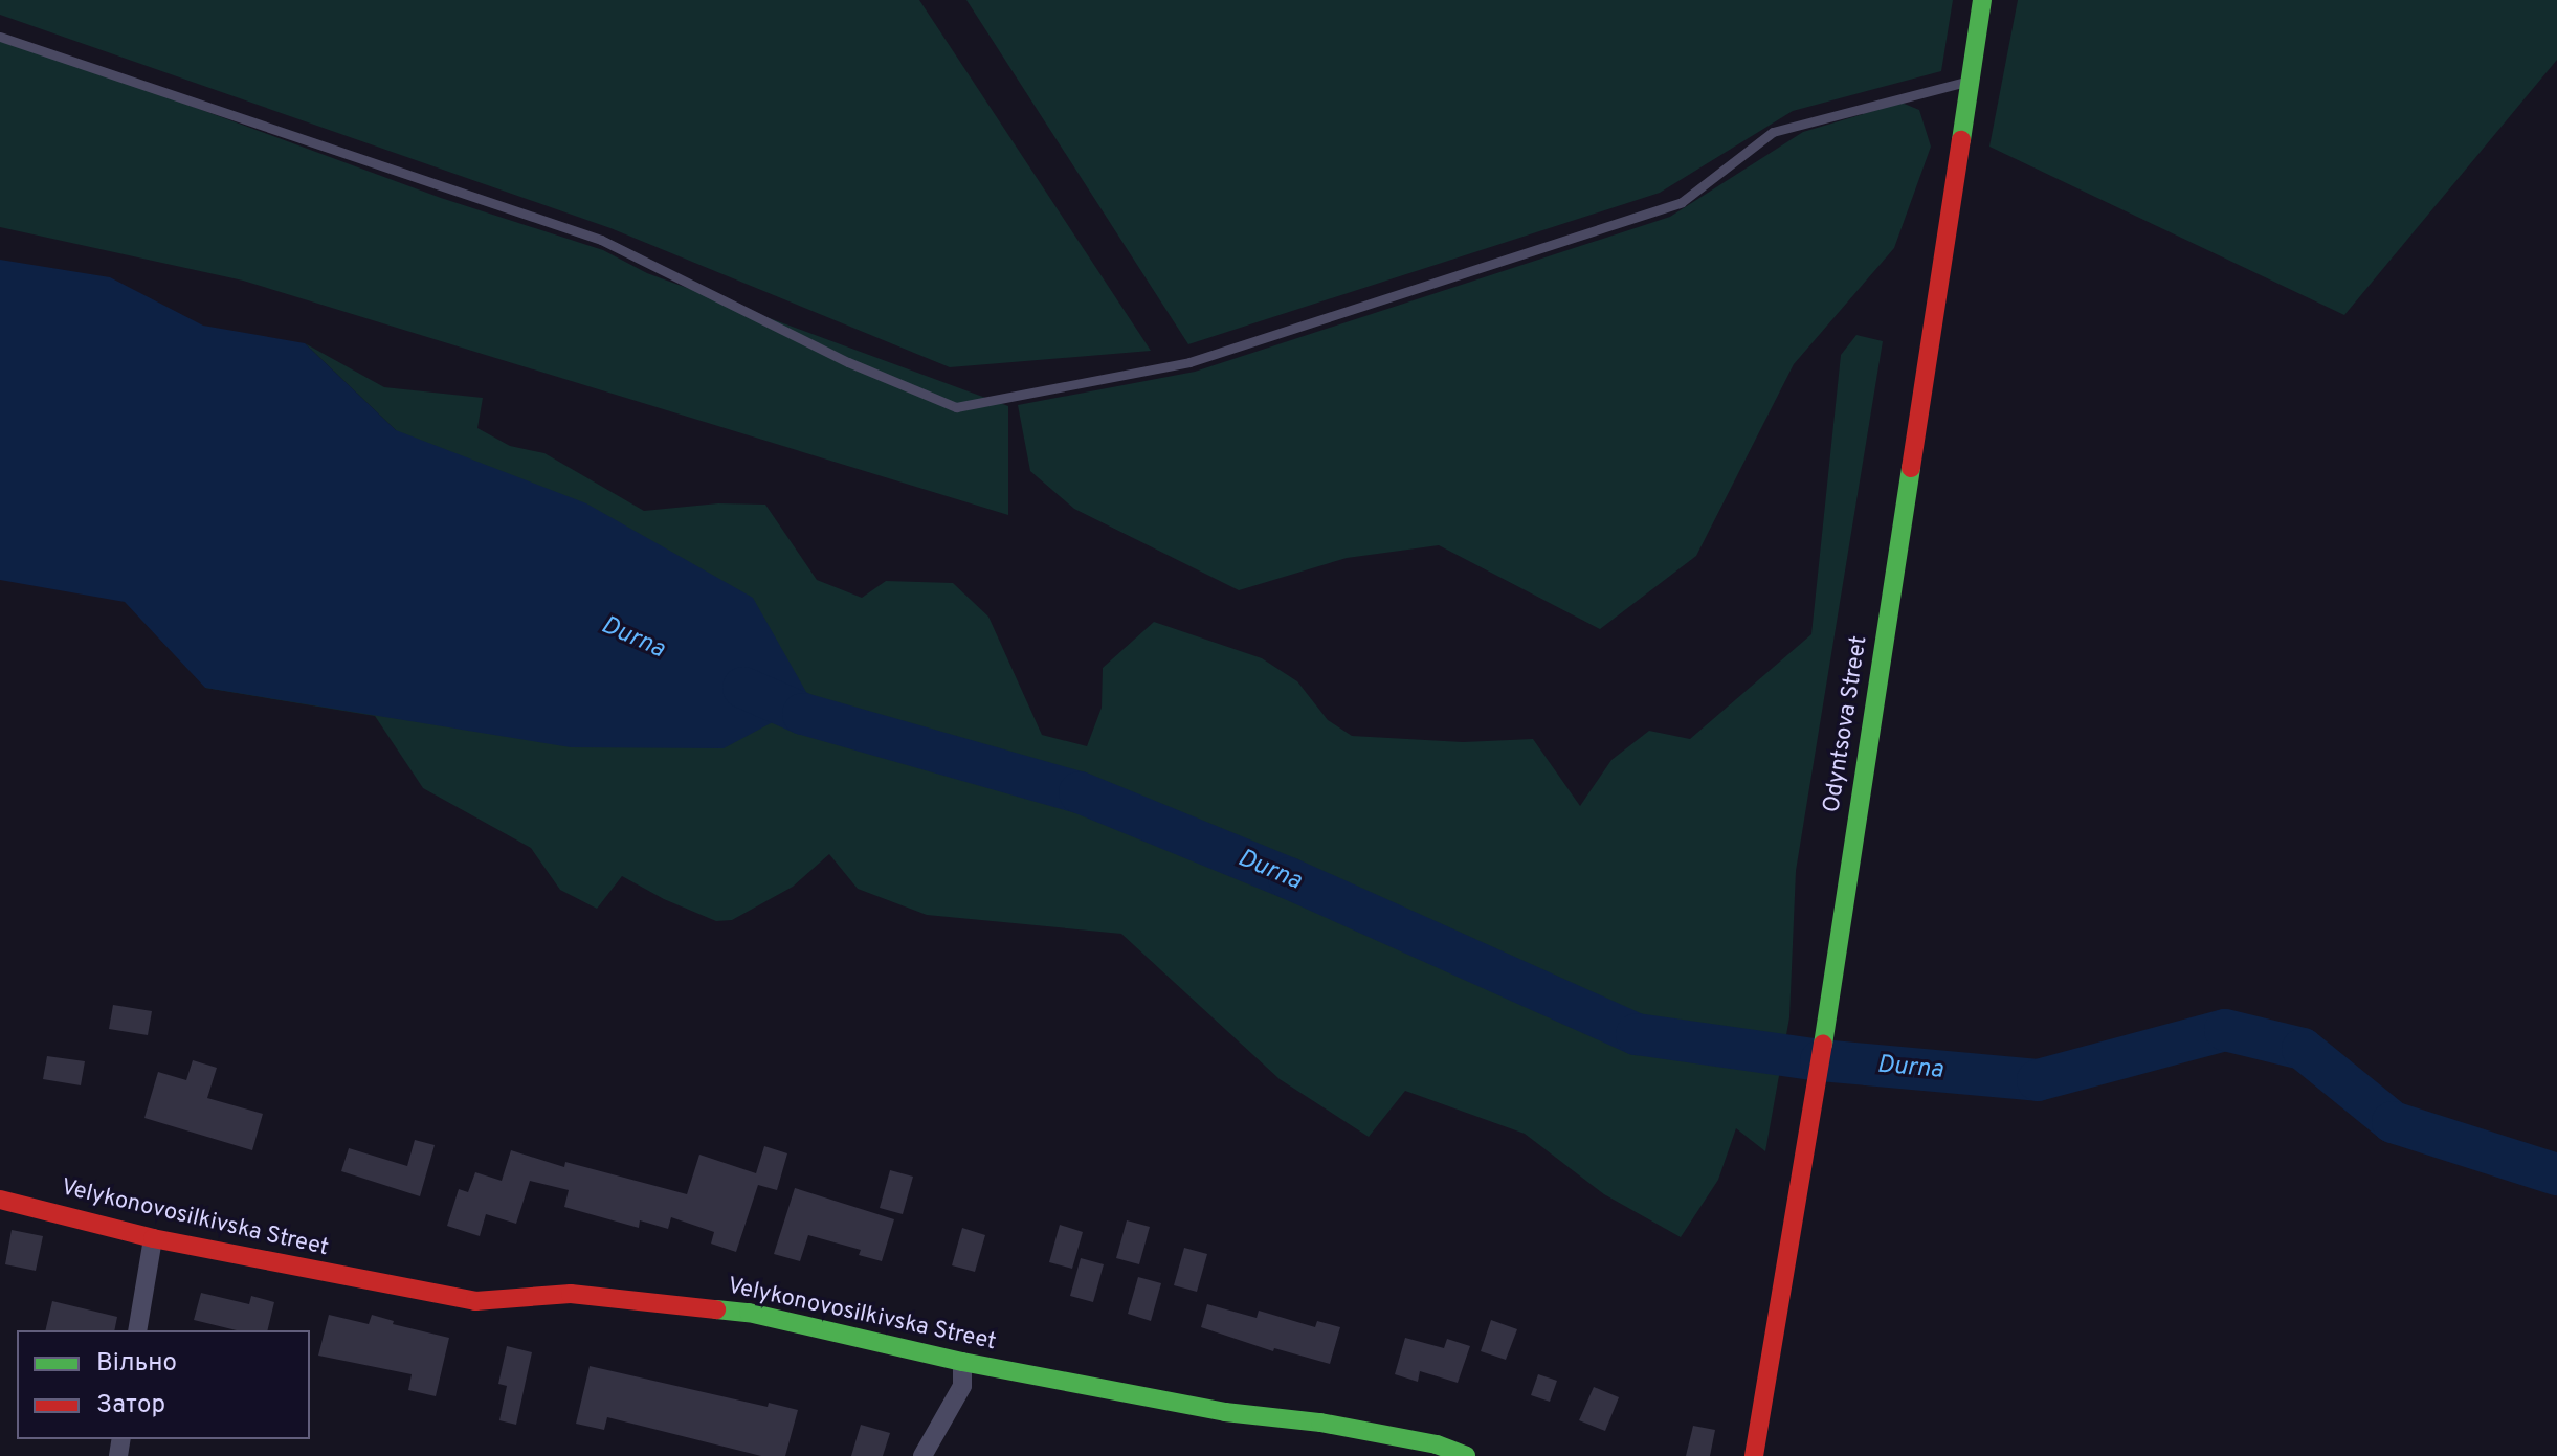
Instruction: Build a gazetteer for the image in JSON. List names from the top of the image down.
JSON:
{
  "streets": {
    "street": ["Odyntsova Street", "Velykonovosilkivska Street"]
  },
  "water": ["Durna"],
  "legend": ["Вільно", "Затор"]
}
